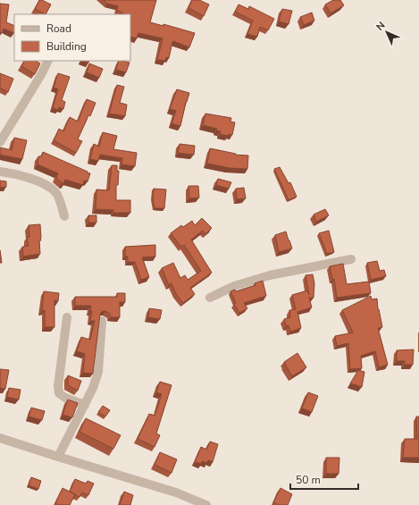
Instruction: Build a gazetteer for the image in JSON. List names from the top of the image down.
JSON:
{
  "legend": ["Road", "Building"],
  "scale_bar": "50 m",
  "north": "top left"
}
